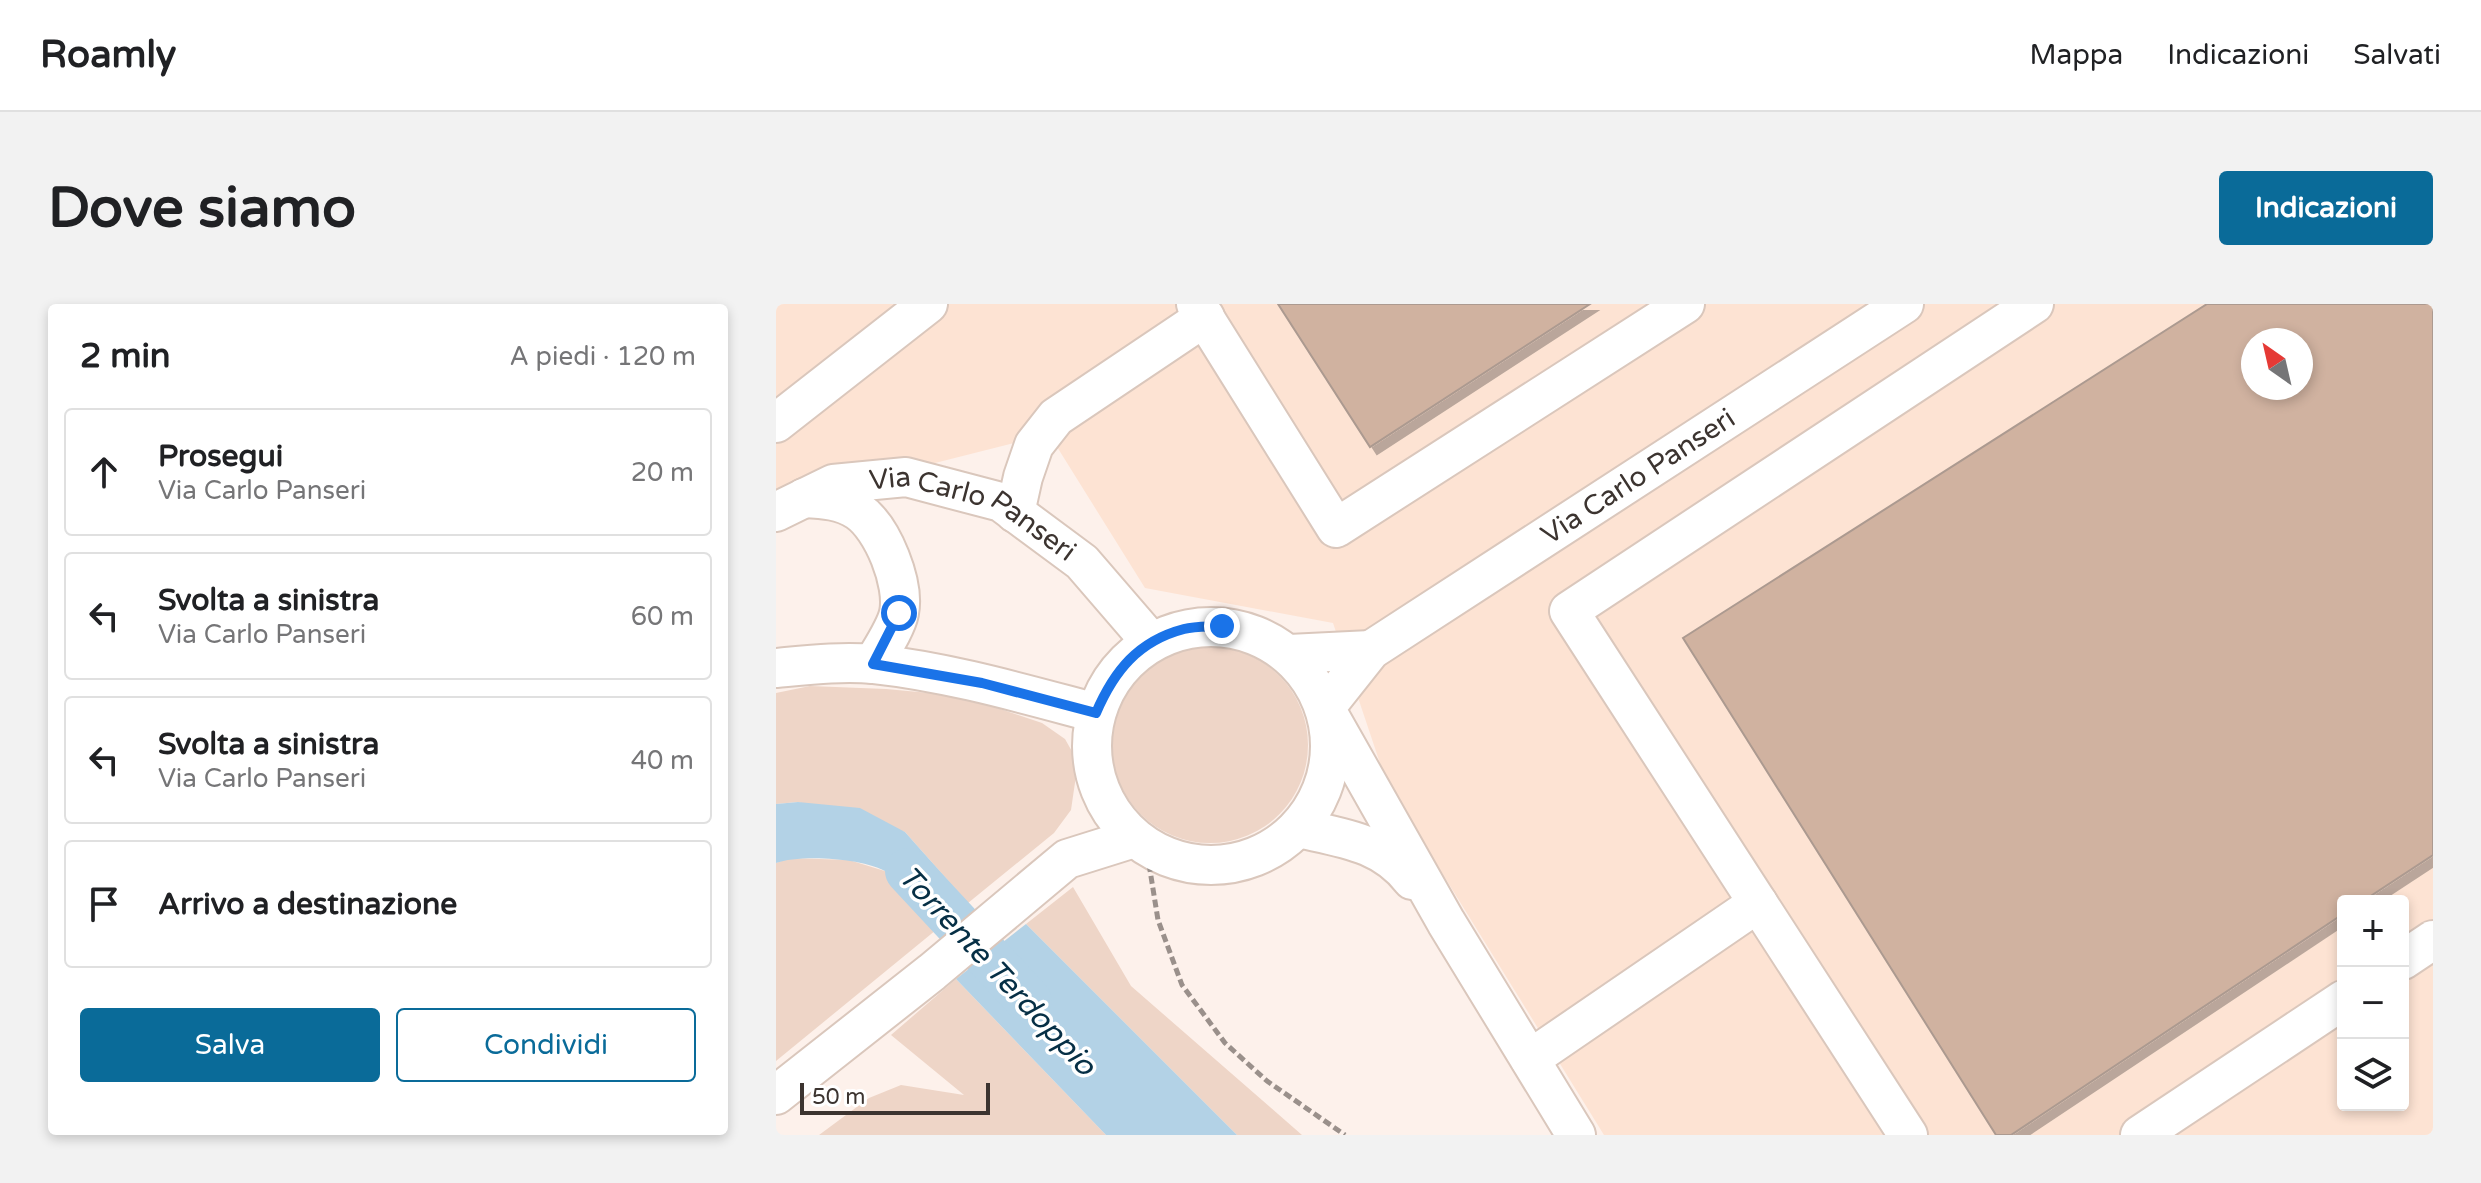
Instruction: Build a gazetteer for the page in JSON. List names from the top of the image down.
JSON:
{
  "streets": {
    "street": ["Via Carlo Panseri"]
  },
  "water": ["Torrente Terdoppio"],
  "scale_bar": "50 m",
  "north": "top left",
  "page": {
    "header": "Roamly",
    "nav": ["Mappa", "Indicazioni", "Salvati"],
    "buttons": [
      "Indicazioni",
      ["Salva", "Condividi"]
    ],
    "title": "Dove siamo",
    "heading": ["2 min", "A piedi · 120 m"],
    "list": [
      ["Prosegui", "Via Carlo Panseri", "20 m"],
      ["Svolta a sinistra", "Via Carlo Panseri", "60 m"],
      ["Svolta a sinistra", "Via Carlo Panseri", "40 m"],
      "Arrivo a destinazione"
    ],
    "map_buttons": ["+", "−"],
    "scale": "50 m"
  }
}
